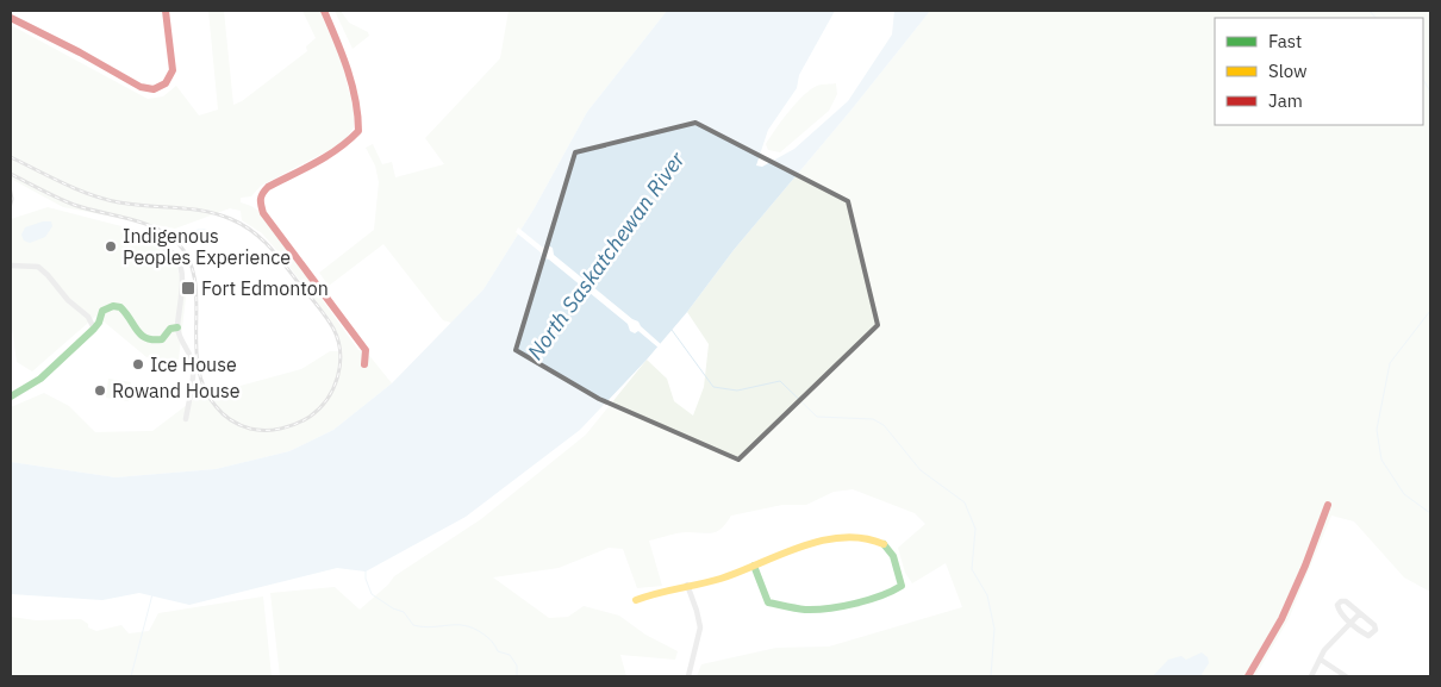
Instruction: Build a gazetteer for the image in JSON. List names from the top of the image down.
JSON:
{
  "water": ["North Saskatchewan River"],
  "places": {
    "other": ["Indigenous Peoples Experience", "Ice House", "Rowand House"],
    "transit": ["Fort Edmonton"]
  },
  "legend": ["Fast", "Slow", "Jam"]
}
